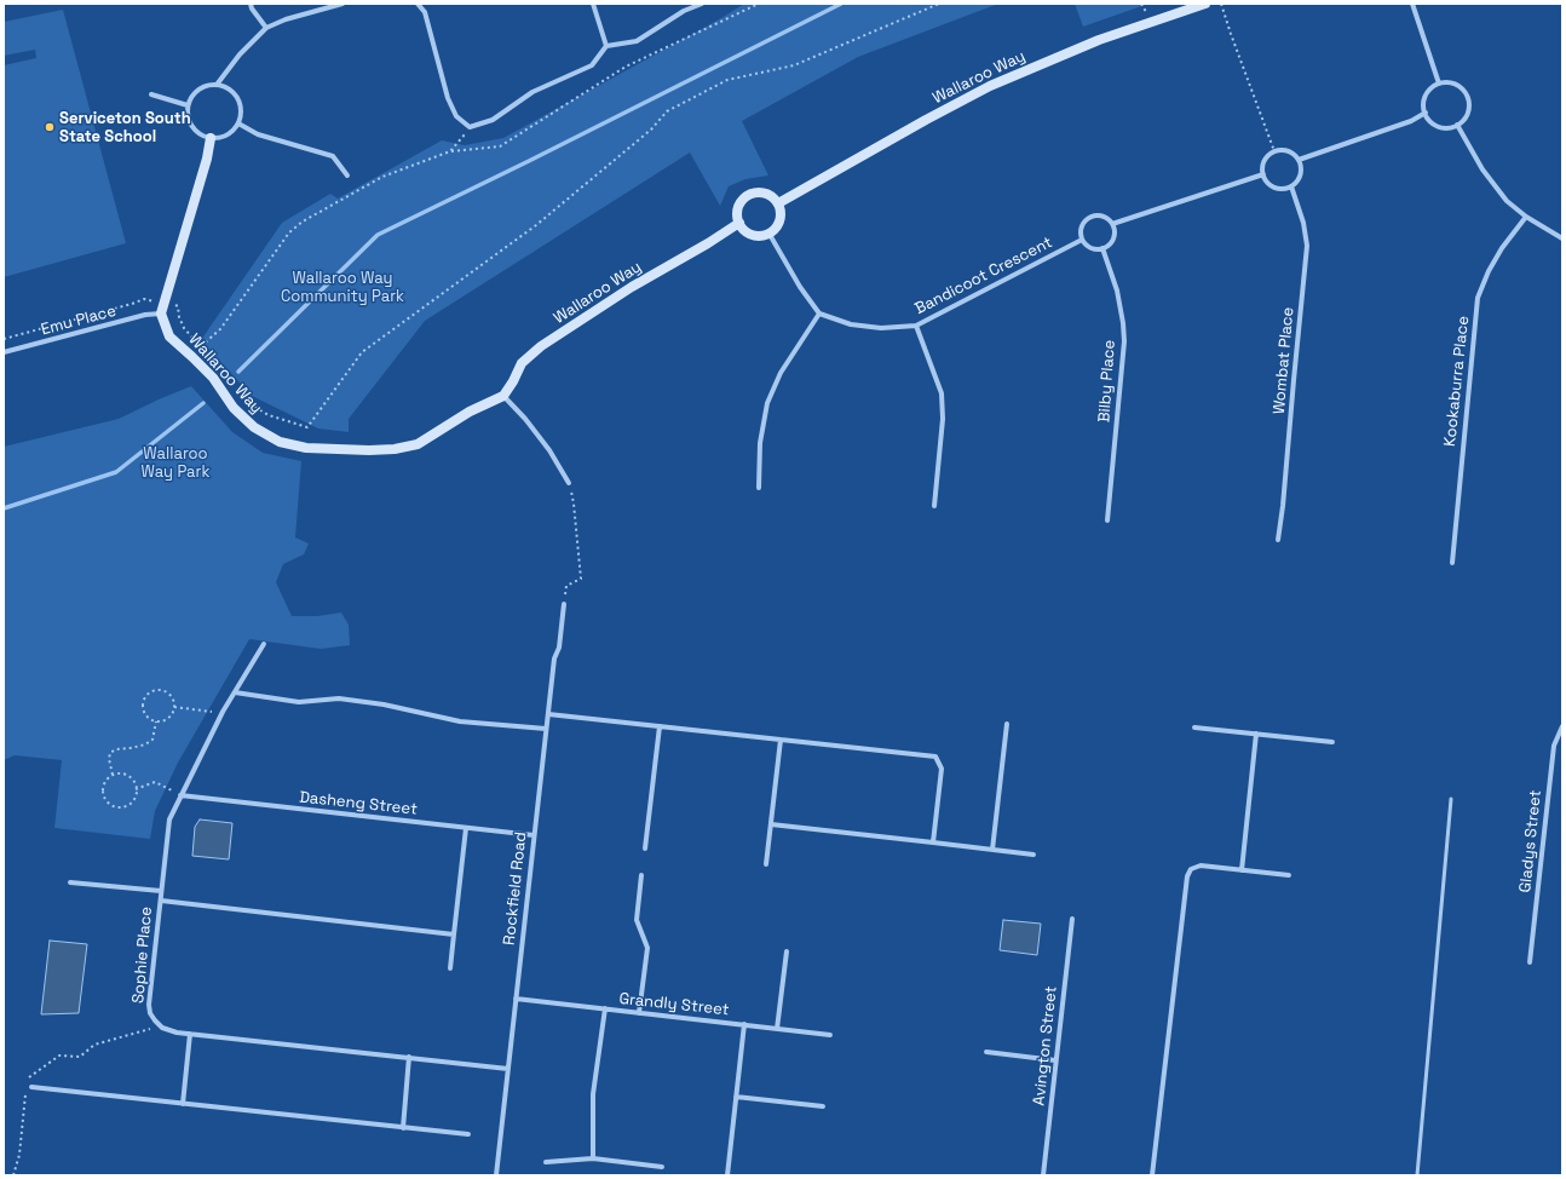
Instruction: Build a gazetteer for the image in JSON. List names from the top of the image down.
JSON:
{
  "streets": {
    "street": [
      "Wallaroo Way",
      "Bandicoot Crescent",
      "Emu Place",
      "Wombat Place",
      "Bilby Place",
      "Kookaburra Place",
      "Dasheng Street",
      "Gladys Street",
      "Rockfield Road",
      "Sophie Place",
      "Grandly Street",
      "Avington Street"
    ]
  },
  "crossings": [
    ["Wallaroo Way", "Emu Place"],
    ["Bandicoot Crescent", "Bilby Place"],
    ["Dasheng Street", "Rockfield Road"],
    ["Dasheng Street", "Sophie Place"],
    ["Rockfield Road", "Sophie Place"],
    ["Rockfield Road", "Grandly Street"]
  ],
  "parks": ["Wallaroo Way Community Park", "Wallaroo Way Park"],
  "places": ["Serviceton South State School"]
}
